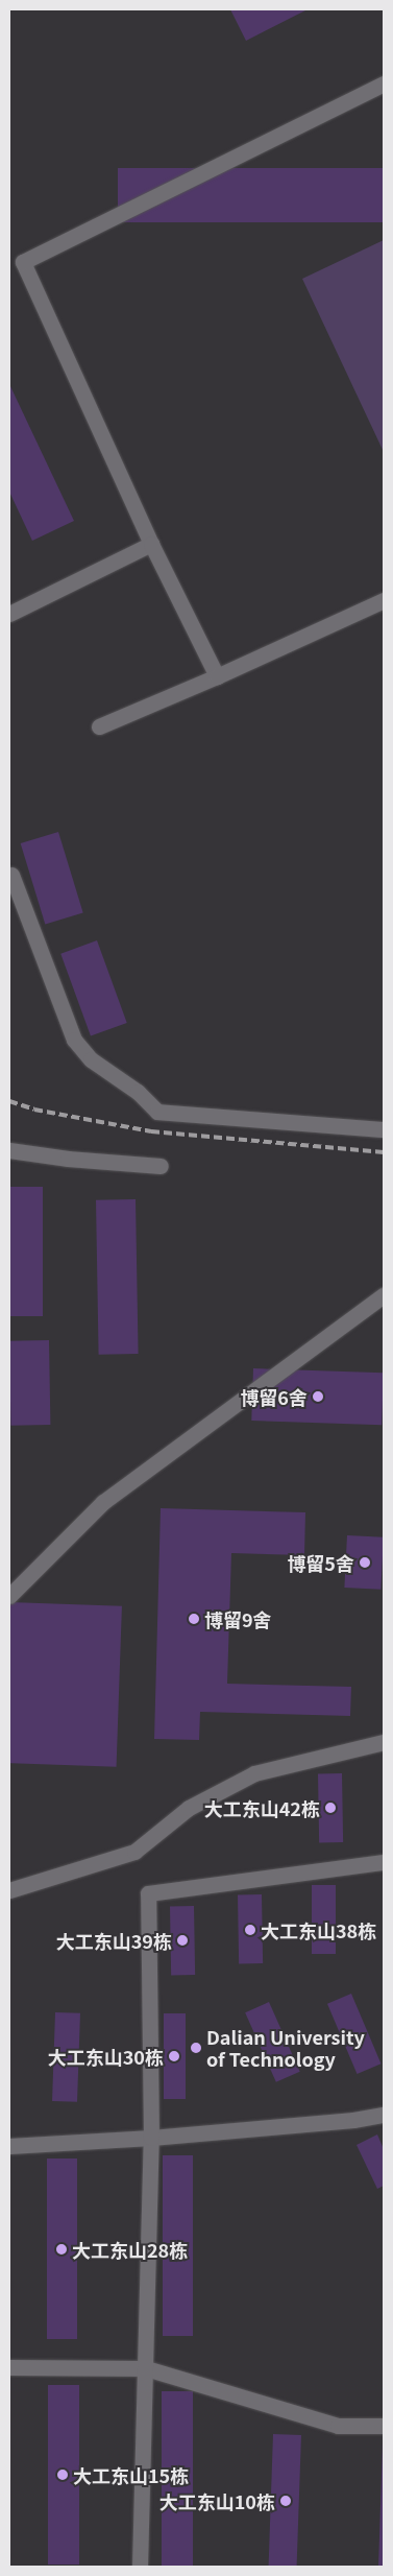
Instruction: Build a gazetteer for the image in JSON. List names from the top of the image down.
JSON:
{
  "places": [
    "博留6舍",
    "博留5舍",
    "博留9舍",
    "大工东山42栋",
    "大工东山38栋",
    "大工东山39栋",
    "Dalian University of Technology",
    "大工东山30栋",
    "大工东山28栋",
    "大工东山15栋",
    "大工东山10栋"
  ]
}
